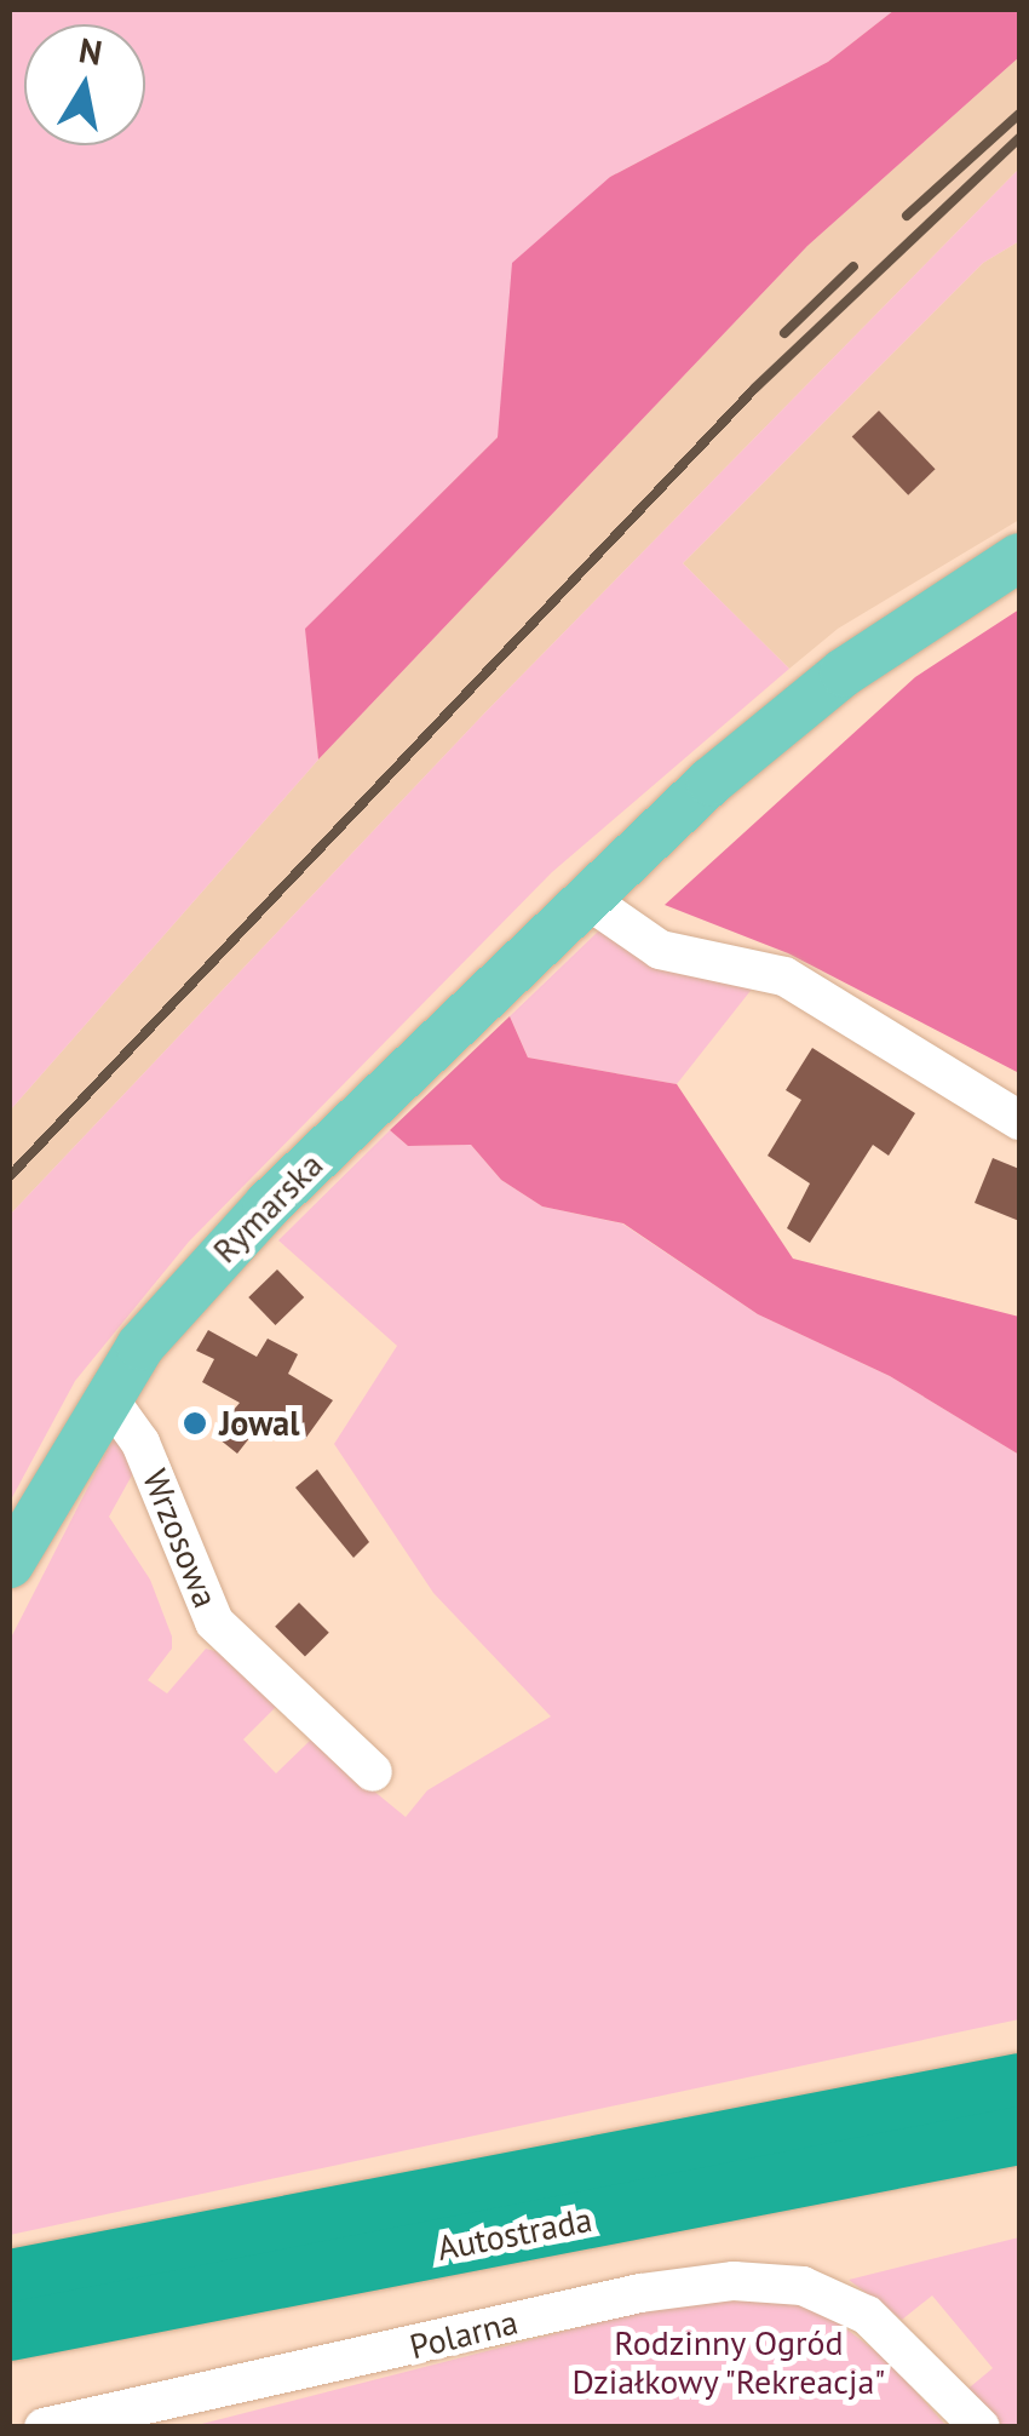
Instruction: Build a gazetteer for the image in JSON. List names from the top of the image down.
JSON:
{
  "streets": {
    "highway": ["Autostrada"],
    "main road": ["Rymarska"],
    "street": ["Wrzosowa", "Polarna"]
  },
  "crossings": [
    ["Rymarska", "Wrzosowa"]
  ],
  "parks": ["Rodzinny Ogród Działkowy \"Rekreacja\""],
  "places": ["Jowal"],
  "north": "top"
}
